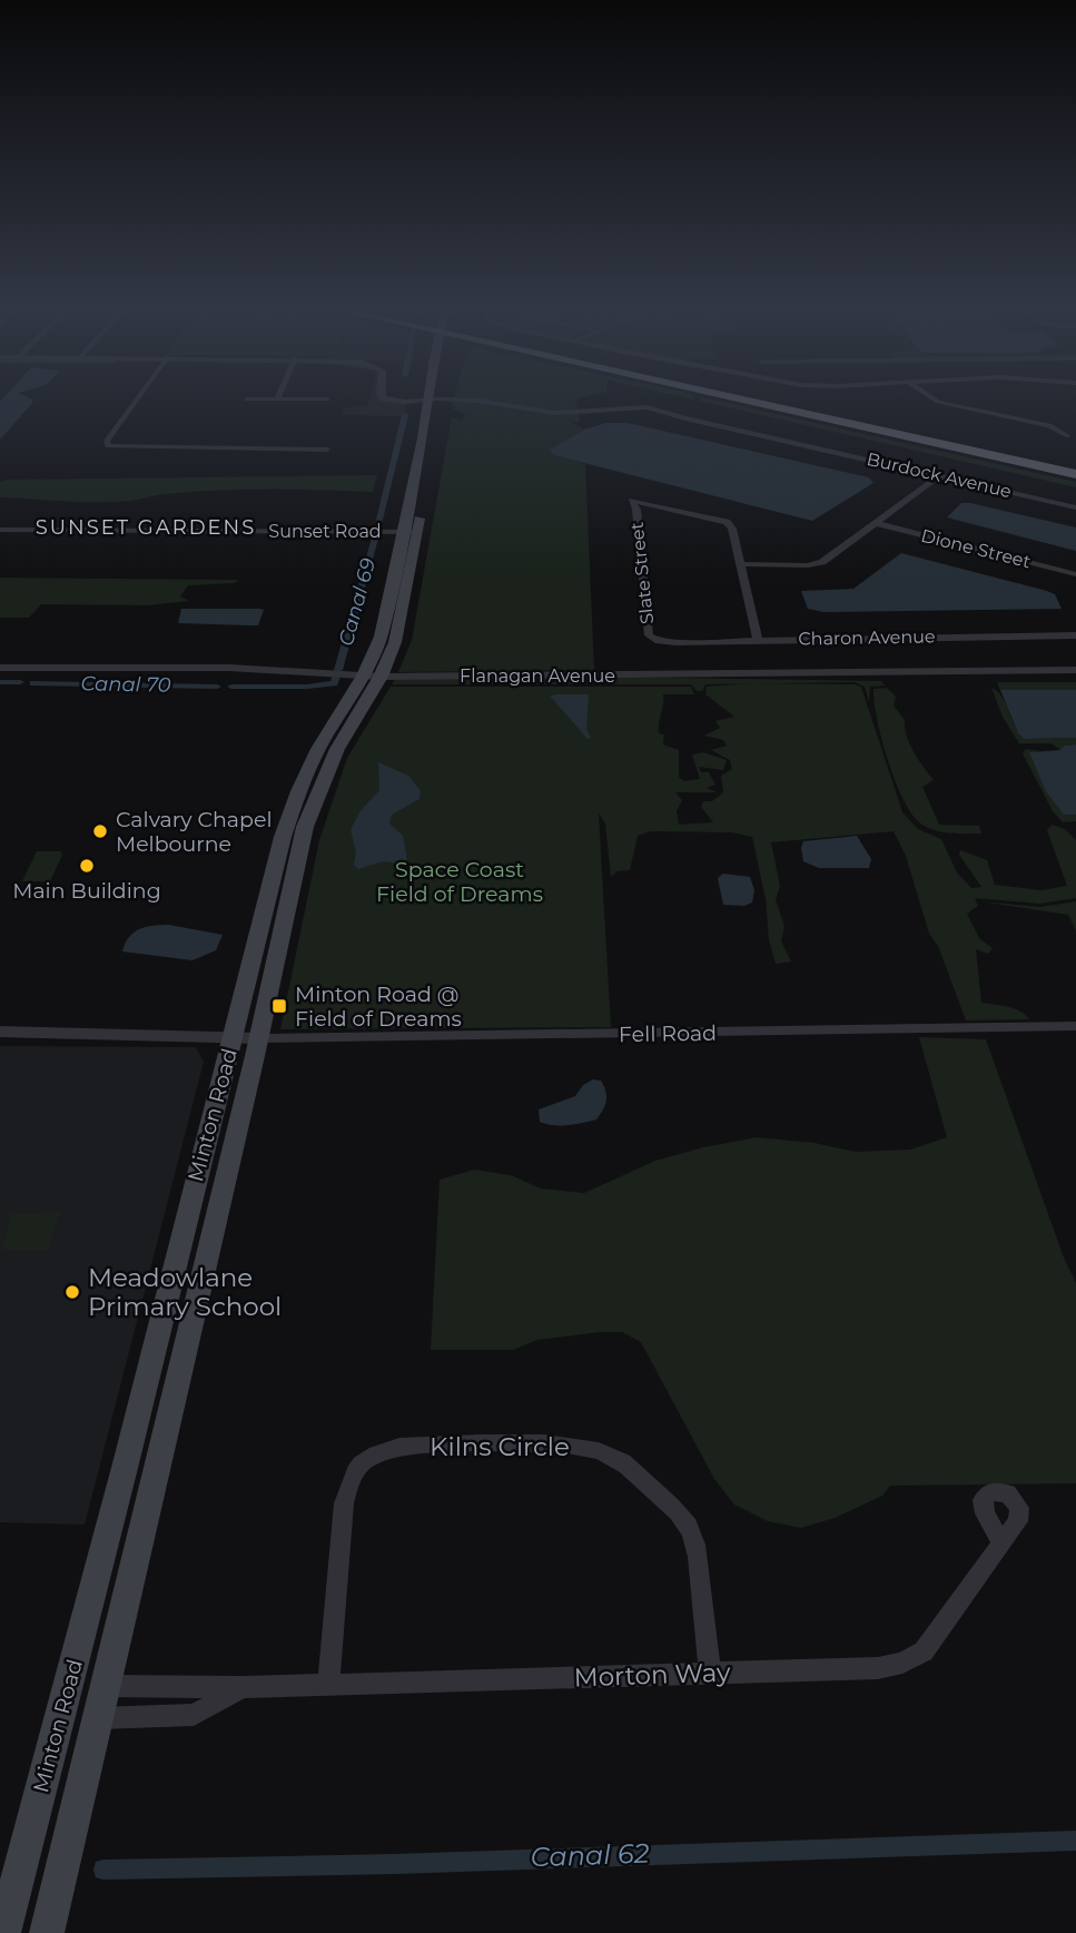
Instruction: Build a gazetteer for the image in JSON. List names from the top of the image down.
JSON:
{
  "streets": {
    "main road": ["Minton Road"],
    "street": [
      "Burdock Avenue",
      "Sunset Road",
      "Dione Street",
      "Slate Street",
      "Charon Avenue",
      "Flanagan Avenue",
      "Fell Road",
      "Kilns Circle",
      "Morton Way"
    ]
  },
  "crossings": [
    ["Burdock Avenue", "Minton Road"],
    ["Sunset Road", "Minton Road"],
    ["Slate Street", "Charon Avenue"],
    ["Flanagan Avenue", "Minton Road"],
    ["Fell Road", "Minton Road"],
    ["Minton Road", "Morton Way"],
    ["Kilns Circle", "Morton Way"]
  ],
  "districts": ["SUNSET GARDENS"],
  "water": ["Canal 69", "Canal 70", "Canal 62"],
  "parks": ["Space Coast Field of Dreams"],
  "places": {
    "other": ["Calvary Chapel Melbourne", "Main Building", "Meadowlane Primary School"],
    "transit": ["Minton Road @ Field of Dreams"]
  }
}
